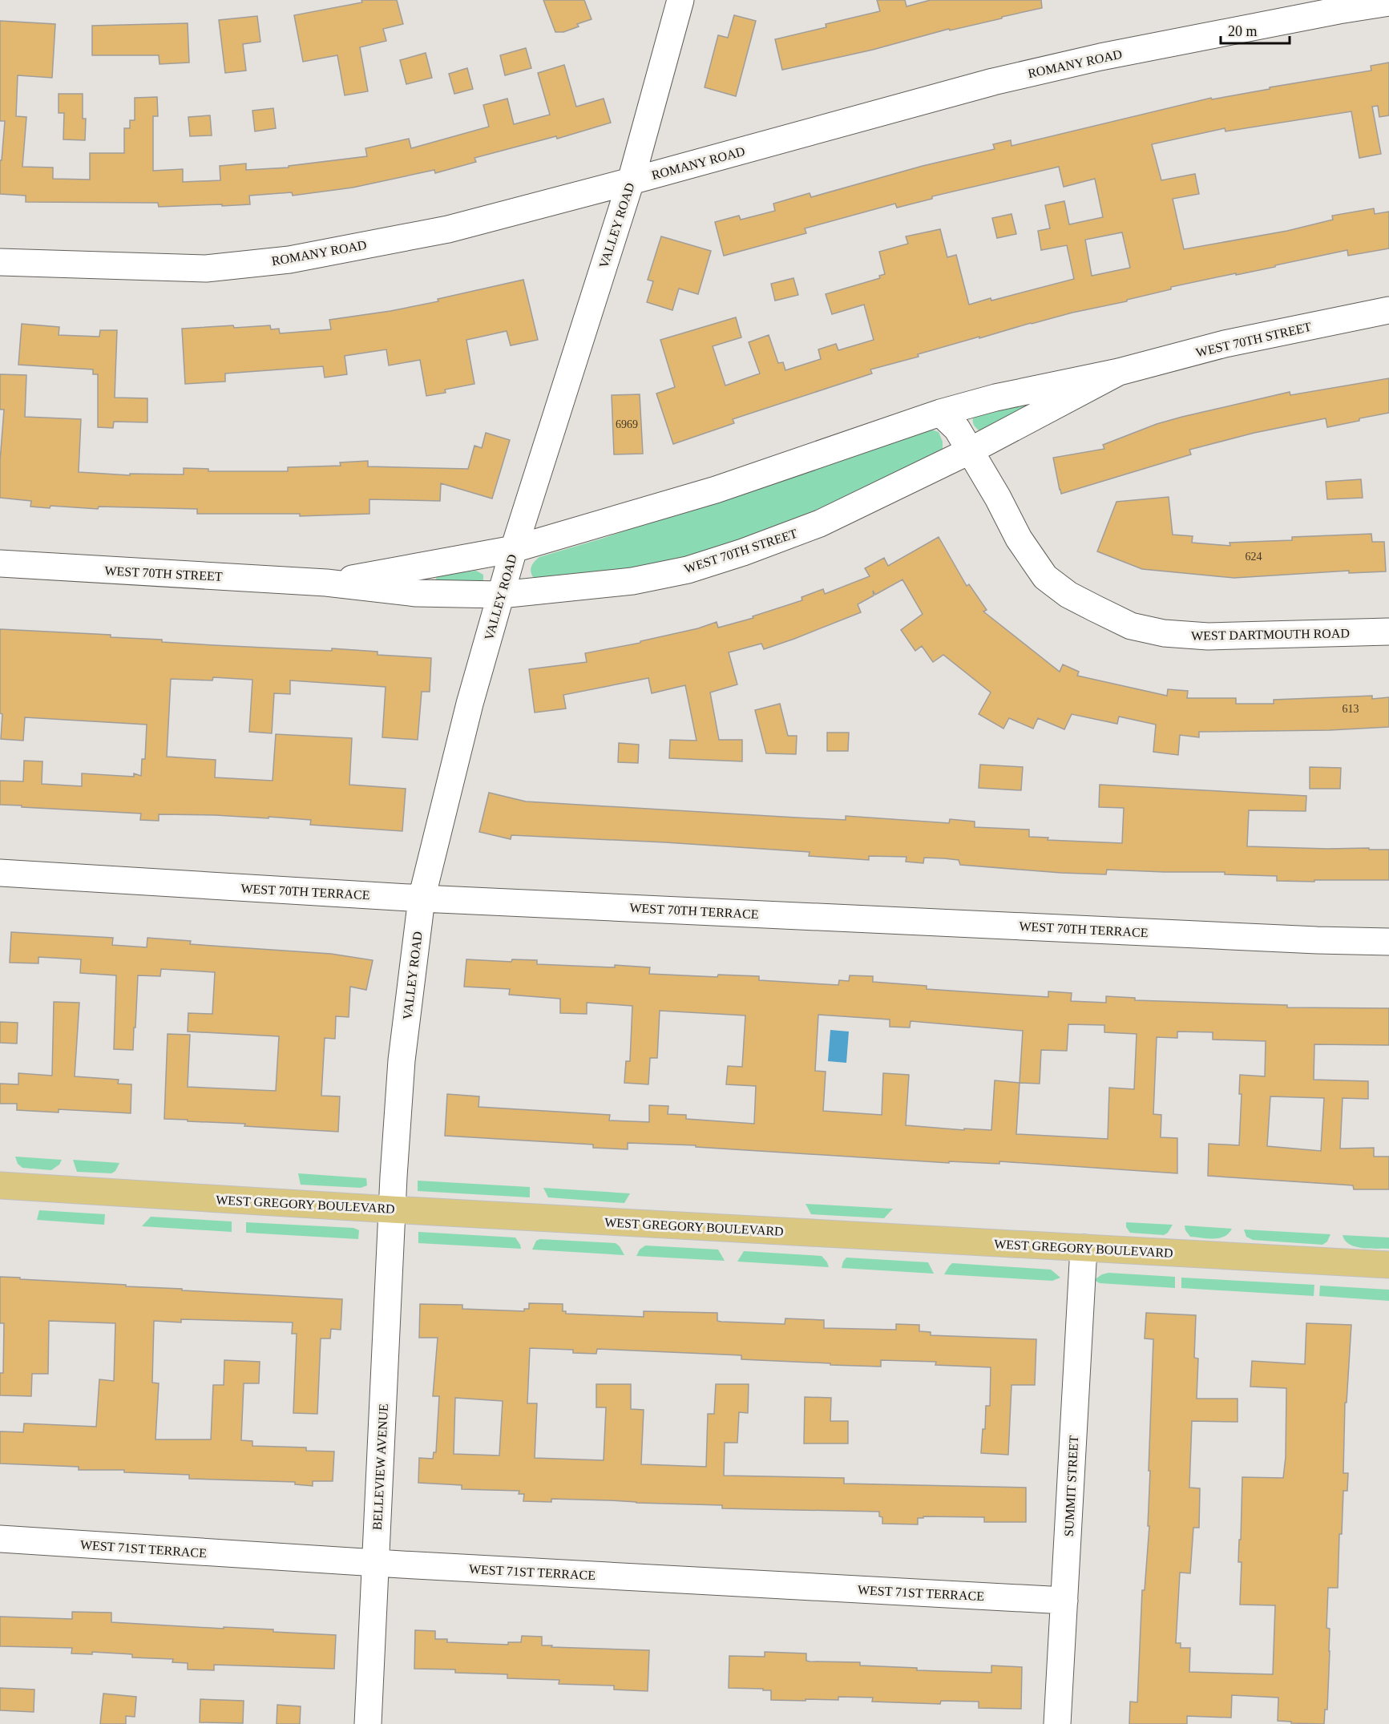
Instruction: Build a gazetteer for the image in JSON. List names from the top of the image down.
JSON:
{
  "streets": {
    "main road": ["WEST GREGORY BOULEVARD"],
    "street": [
      "ROMANY ROAD",
      "VALLEY ROAD",
      "WEST 70TH STREET",
      "WEST DARTMOUTH ROAD",
      "WEST 70TH TERRACE",
      "BELLEVIEW AVENUE",
      "SUMMIT STREET",
      "WEST 71ST TERRACE"
    ]
  },
  "crossings": [
    ["ROMANY ROAD", "VALLEY ROAD"],
    ["VALLEY ROAD", "WEST 70TH STREET"],
    ["VALLEY ROAD", "WEST 70TH TERRACE"],
    ["VALLEY ROAD", "WEST GREGORY BOULEVARD"],
    ["VALLEY ROAD", "BELLEVIEW AVENUE"],
    ["WEST 70TH STREET", "WEST DARTMOUTH ROAD"],
    ["WEST GREGORY BOULEVARD", "BELLEVIEW AVENUE"],
    ["WEST GREGORY BOULEVARD", "SUMMIT STREET"],
    ["BELLEVIEW AVENUE", "WEST 71ST TERRACE"],
    ["SUMMIT STREET", "WEST 71ST TERRACE"]
  ],
  "house_numbers": ["6969", "624", "613"],
  "scale_bar": "20 m"
}
